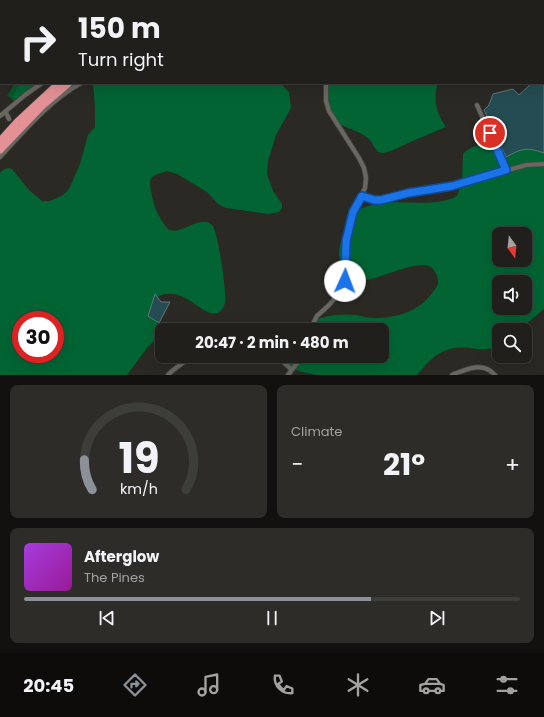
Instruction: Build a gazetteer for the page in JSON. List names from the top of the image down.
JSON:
{
  "north": "bottom",
  "page": {
    "turn": ["150 m", "Turn right"],
    "limit": "30",
    "trip": "20:47 · 2 min · 480 m",
    "tile": "Climate",
    "heat": ["−", "21°", "+"],
    "song": ["Afterglow", "The Pines"],
    "tabs": "20:45",
    "gauge": ["19", "km/h"]
  }
}
